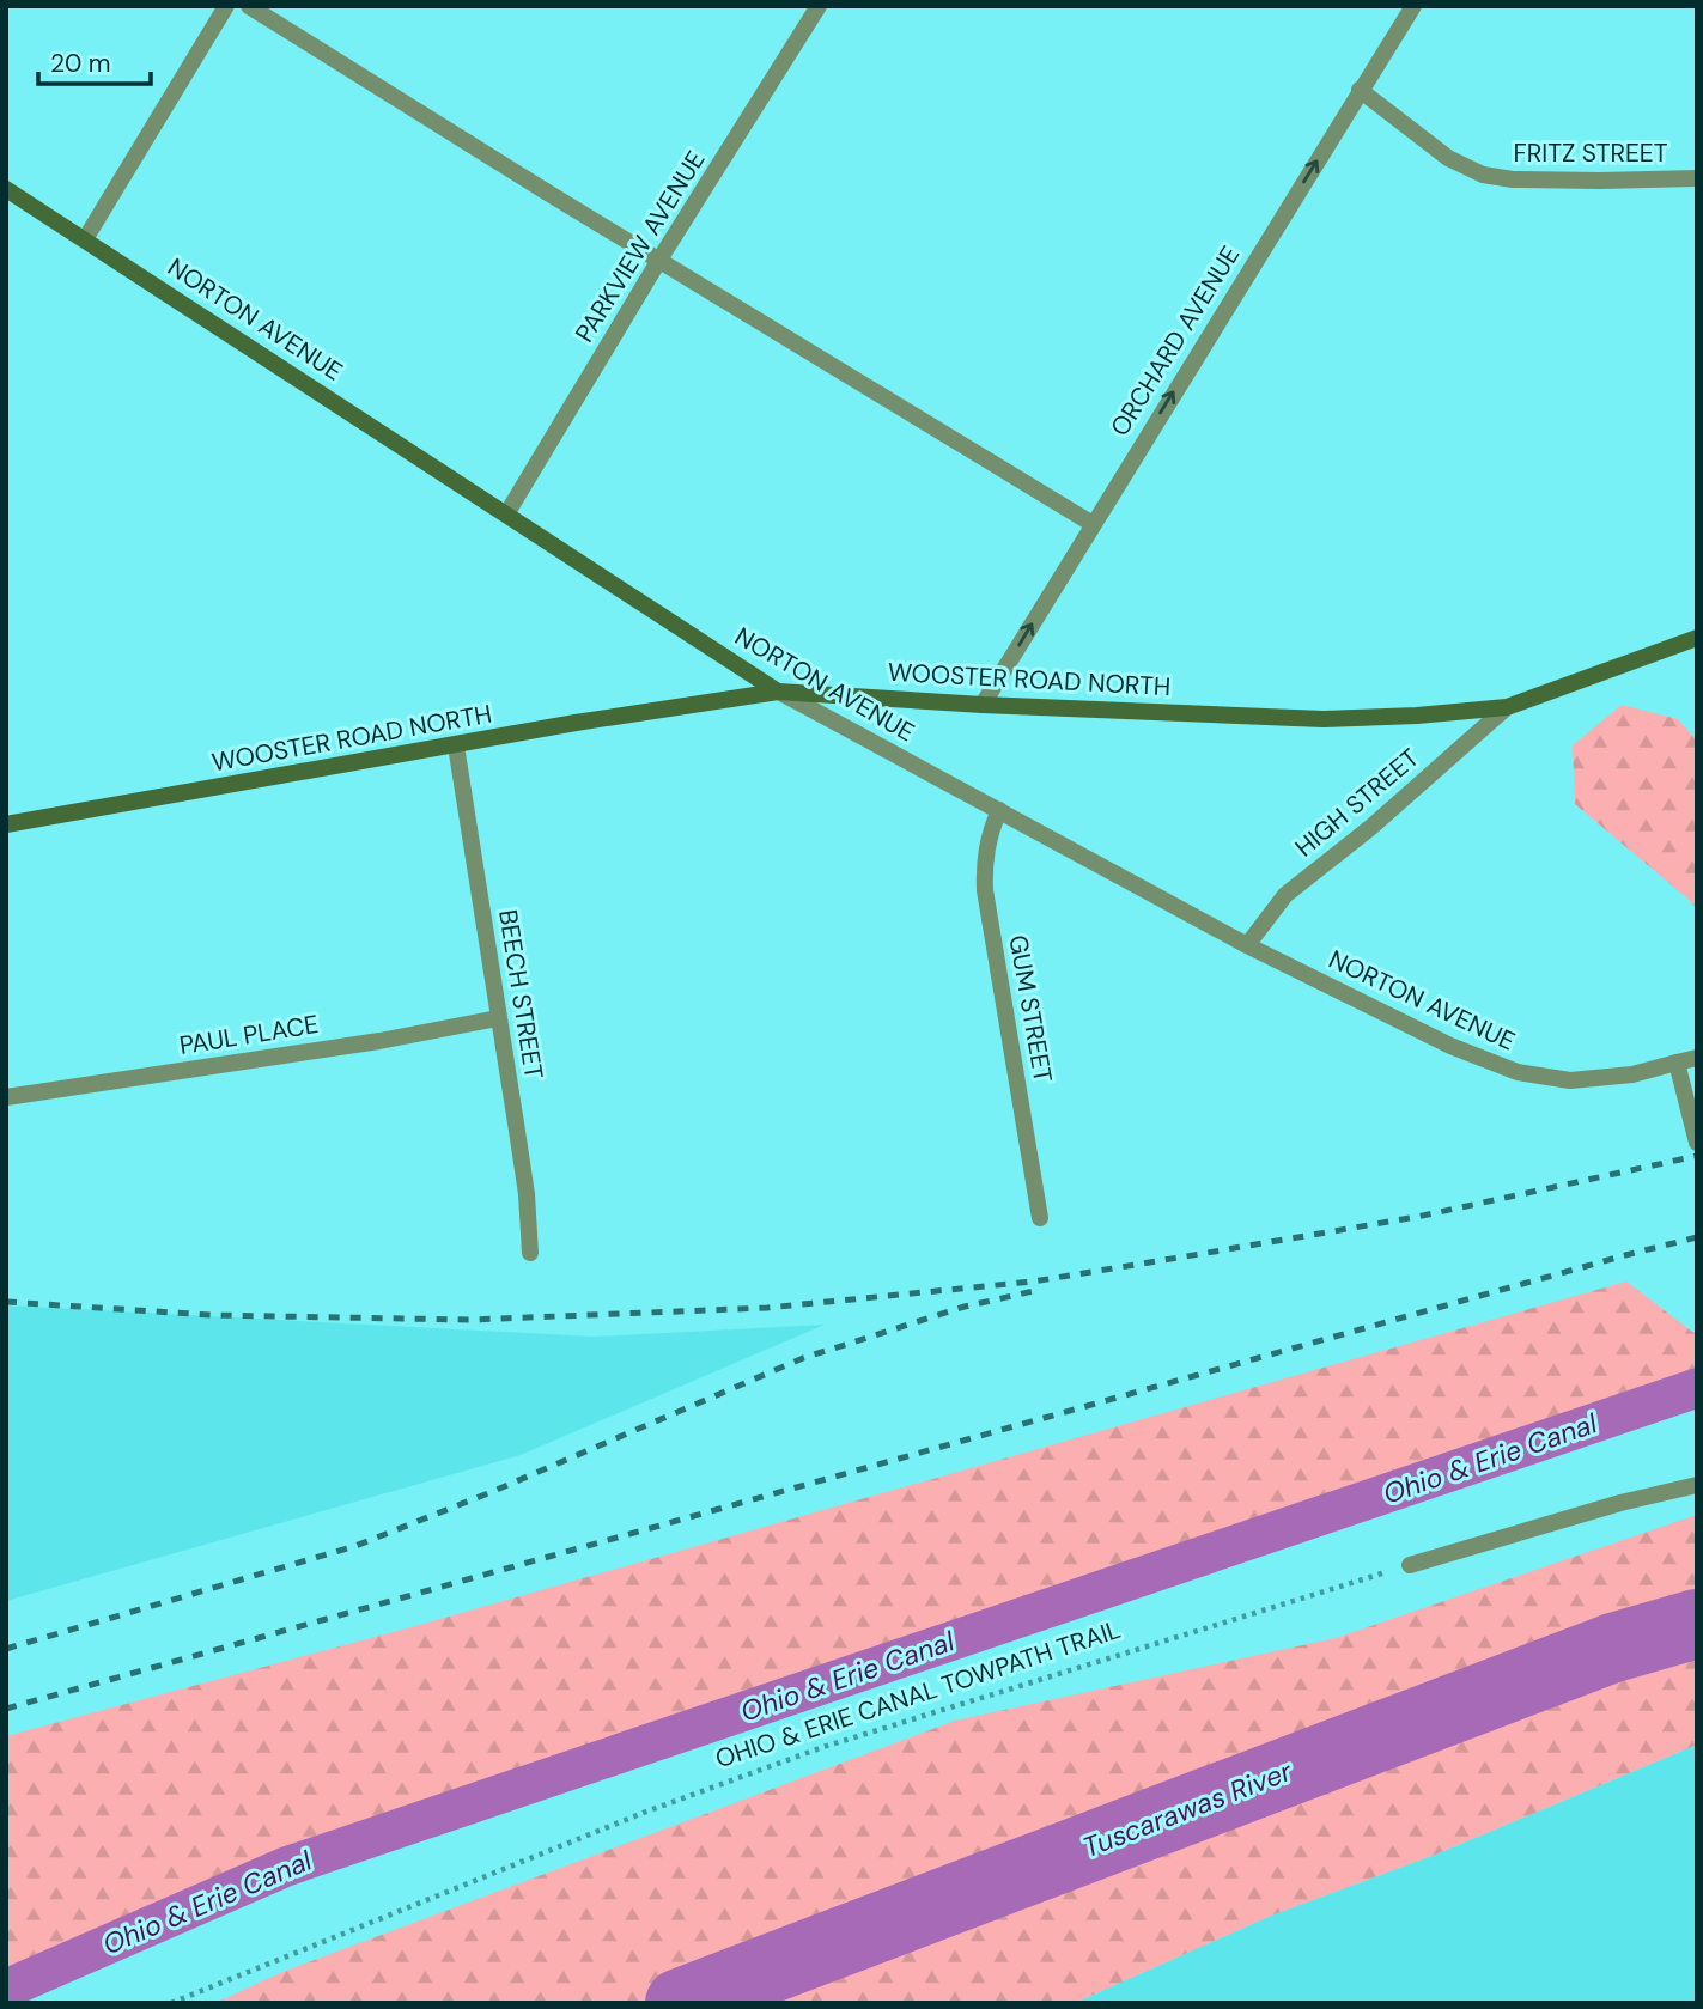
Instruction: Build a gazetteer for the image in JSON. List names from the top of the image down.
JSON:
{
  "streets": {
    "main road": ["NORTON AVENUE", "WOOSTER ROAD NORTH"],
    "street": [
      "FRITZ STREET",
      "PARKVIEW AVENUE",
      "ORCHARD AVENUE",
      "HIGH STREET",
      "BEECH STREET",
      "GUM STREET",
      "PAUL PLACE"
    ],
    "path": ["OHIO & ERIE CANAL TOWPATH TRAIL"]
  },
  "crossings": [
    ["FRITZ STREET", "ORCHARD AVENUE"],
    ["PARKVIEW AVENUE", "NORTON AVENUE"],
    ["NORTON AVENUE", "WOOSTER ROAD NORTH"],
    ["NORTON AVENUE", "HIGH STREET"],
    ["NORTON AVENUE", "GUM STREET"],
    ["ORCHARD AVENUE", "WOOSTER ROAD NORTH"],
    ["WOOSTER ROAD NORTH", "HIGH STREET"],
    ["WOOSTER ROAD NORTH", "BEECH STREET"],
    ["BEECH STREET", "PAUL PLACE"]
  ],
  "one_way": ["ORCHARD AVENUE"],
  "water": ["Ohio & Erie Canal", "Tuscarawas River"],
  "scale_bar": "20 m"
}
